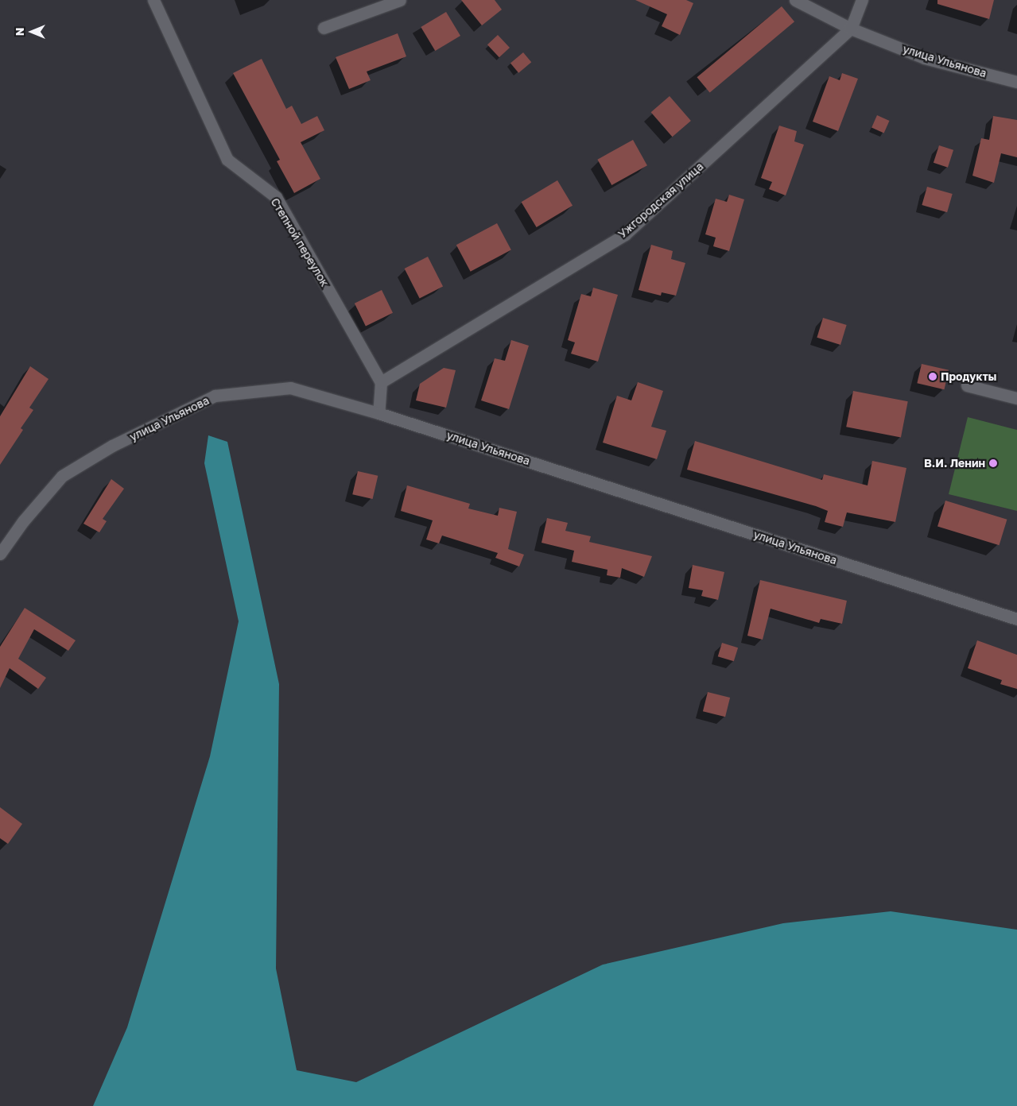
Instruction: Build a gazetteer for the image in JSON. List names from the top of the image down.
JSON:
{
  "streets": {
    "street": ["улица Ульянова", "Ужгородская улица", "Степной переулок"]
  },
  "crossings": [
    ["улица Ульянова", "Ужгородская улица"],
    ["Ужгородская улица", "Степной переулок"]
  ],
  "places": ["Продукты", "В.И. Ленин"],
  "north": "left"
}
